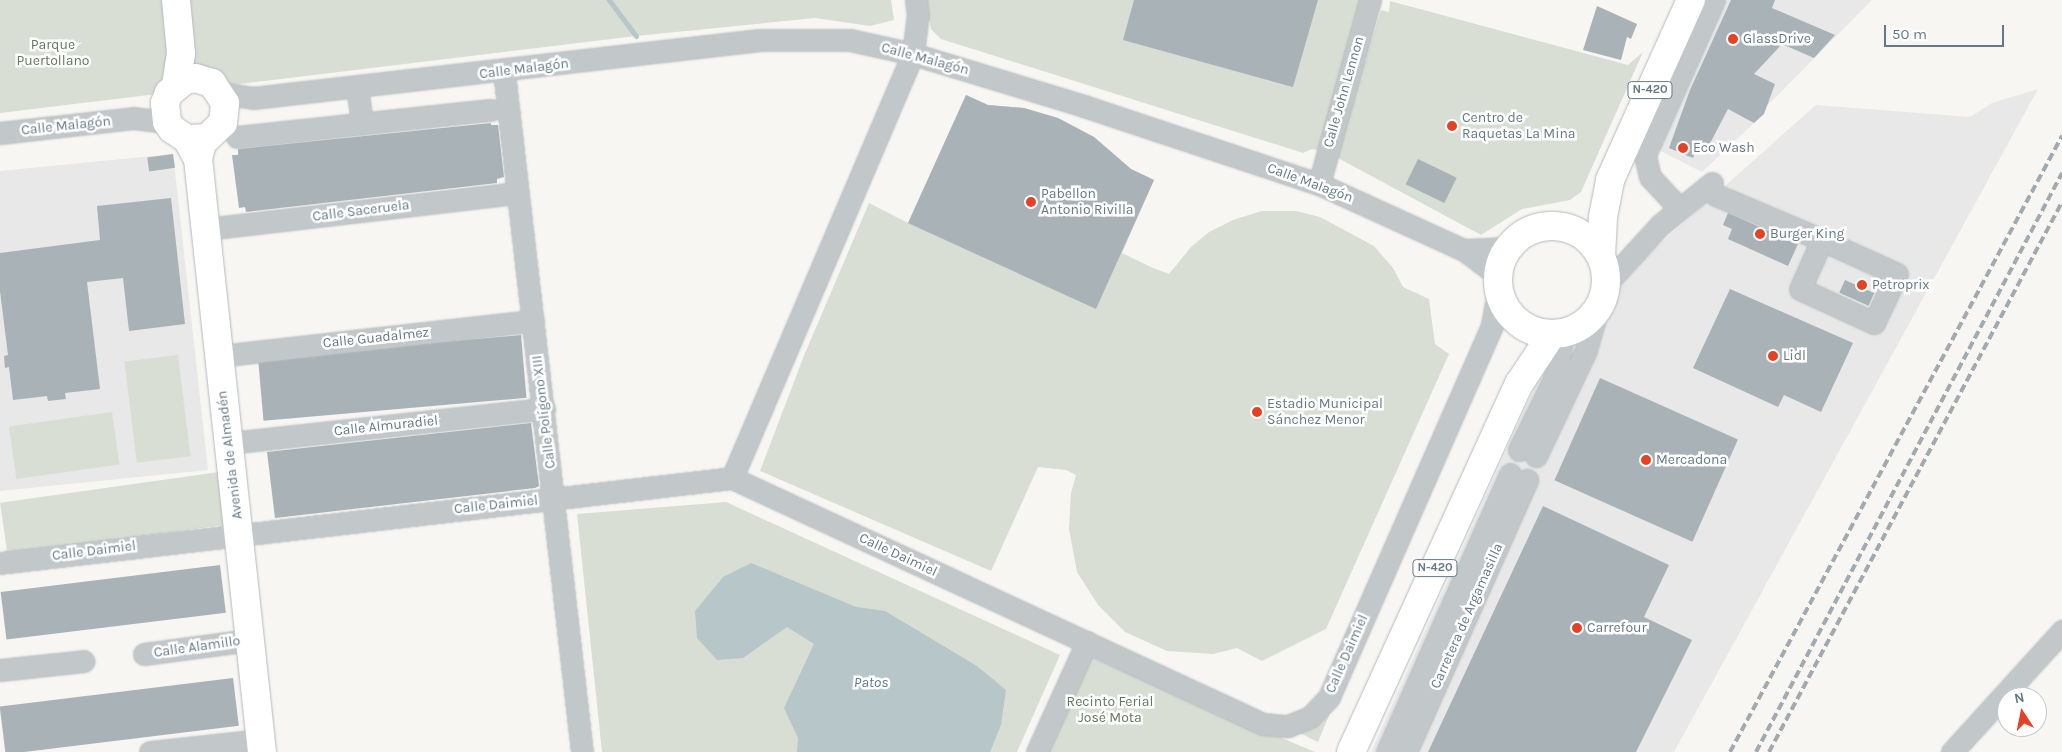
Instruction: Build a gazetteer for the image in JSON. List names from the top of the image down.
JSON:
{
  "streets": {
    "main road": ["N-420", "Avenida de Almadén"],
    "street": [
      "Calle Malagón",
      "Calle John Lennon",
      "Calle Saceruela",
      "Calle Guadalmez",
      "Calle Polígono XIII",
      "Calle Almuradiel",
      "Calle Daimiel",
      "Carretera de Argamasilla",
      "Calle Alamillo"
    ]
  },
  "crossings": [
    ["Calle Malagón", "N-420"],
    ["Calle Malagón", "Calle John Lennon"],
    ["Calle Malagón", "Calle Polígono XIII"],
    ["Calle Malagón", "Avenida de Almadén"],
    ["Calle Malagón", "Calle Daimiel"],
    ["N-420", "Calle Daimiel"],
    ["Calle Saceruela", "Calle Polígono XIII"],
    ["Calle Saceruela", "Avenida de Almadén"],
    ["Calle Guadalmez", "Calle Polígono XIII"],
    ["Calle Guadalmez", "Avenida de Almadén"],
    ["Calle Polígono XIII", "Calle Almuradiel"],
    ["Calle Polígono XIII", "Calle Daimiel"],
    ["Calle Almuradiel", "Avenida de Almadén"],
    ["Avenida de Almadén", "Calle Daimiel"],
    ["Avenida de Almadén", "Calle Alamillo"]
  ],
  "water": ["Patos"],
  "parks": ["Parque Puertollano", "Recinto Ferial José Mota"],
  "places": [
    "GlassDrive",
    "Centro de Raquetas La Mina",
    "Eco Wash",
    "Pabellon Antonio Rivilla",
    "Burger King",
    "Petroprix",
    "Lidl",
    "Estadio Municipal Sánchez Menor",
    "Mercadona",
    "Carrefour"
  ],
  "scale_bar": "50 m",
  "north": "top"
}
